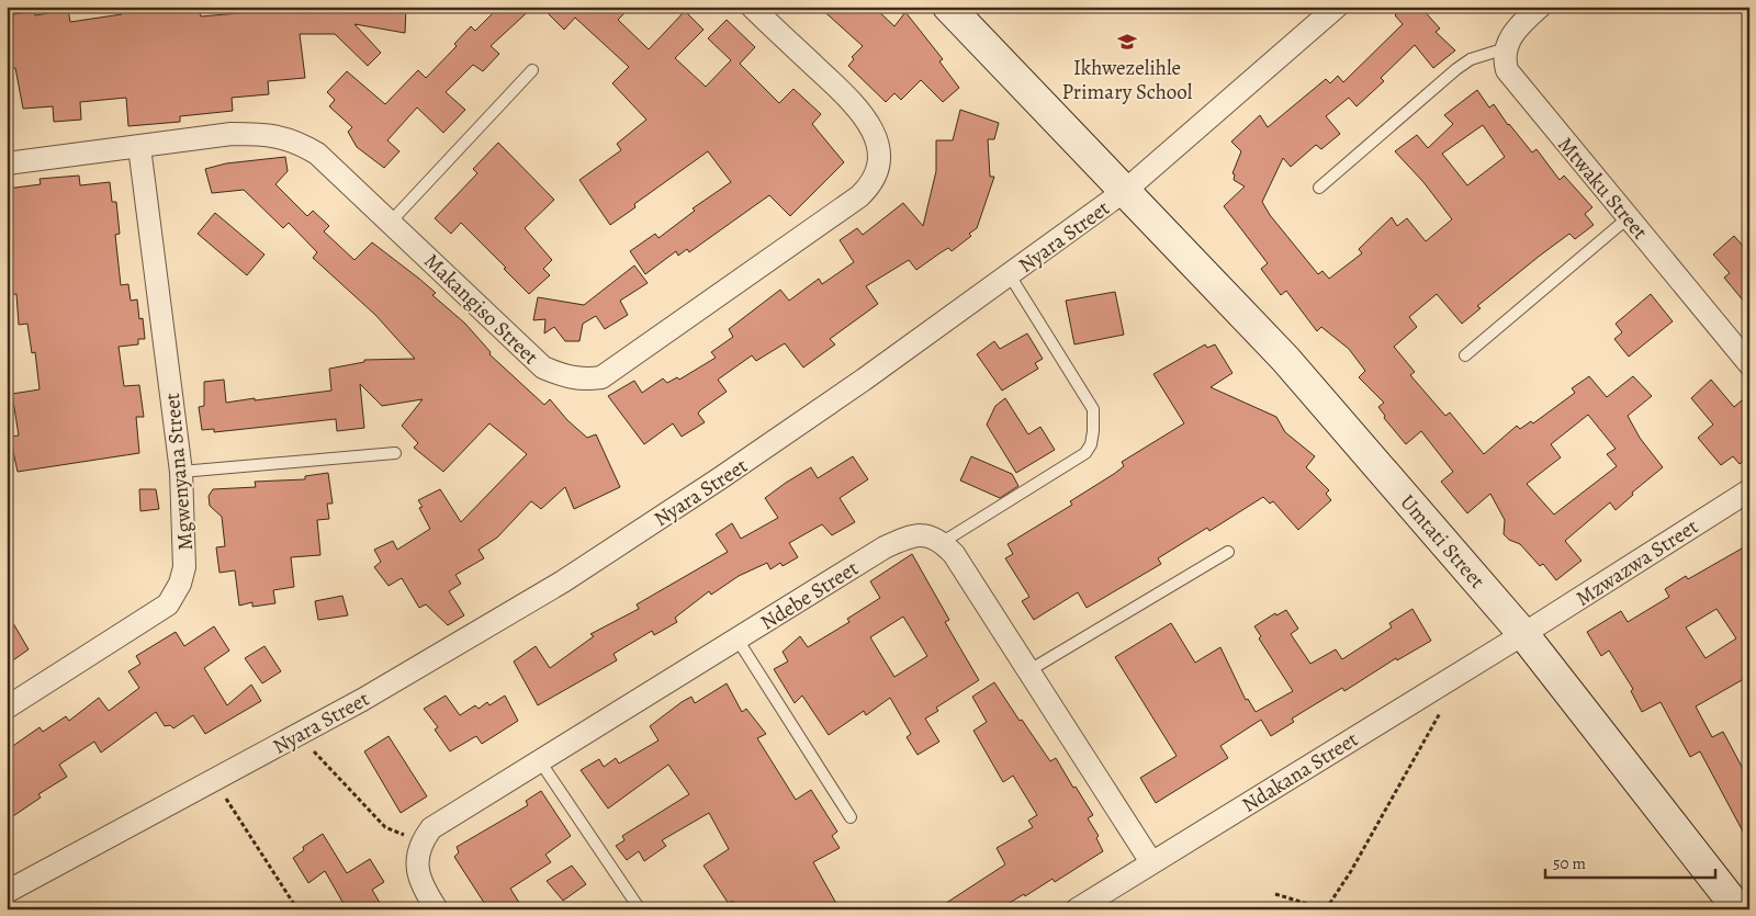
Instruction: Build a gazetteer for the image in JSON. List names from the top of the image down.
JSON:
{
  "streets": {
    "street": [
      "Mtwaku Street",
      "Nyara Street",
      "Makangiso Street",
      "Mgwenyana Street",
      "Umtati Street",
      "Mzwazwa Street",
      "Ndebe Street",
      "Ndakana Street"
    ]
  },
  "crossings": [
    ["Nyara Street", "Umtati Street"],
    ["Makangiso Street", "Mgwenyana Street"],
    ["Umtati Street", "Mzwazwa Street"],
    ["Umtati Street", "Ndakana Street"],
    ["Mzwazwa Street", "Ndakana Street"]
  ],
  "places": {
    "school or university": ["Ikhwezelihle Primary School"]
  },
  "scale_bar": "50 m"
}
